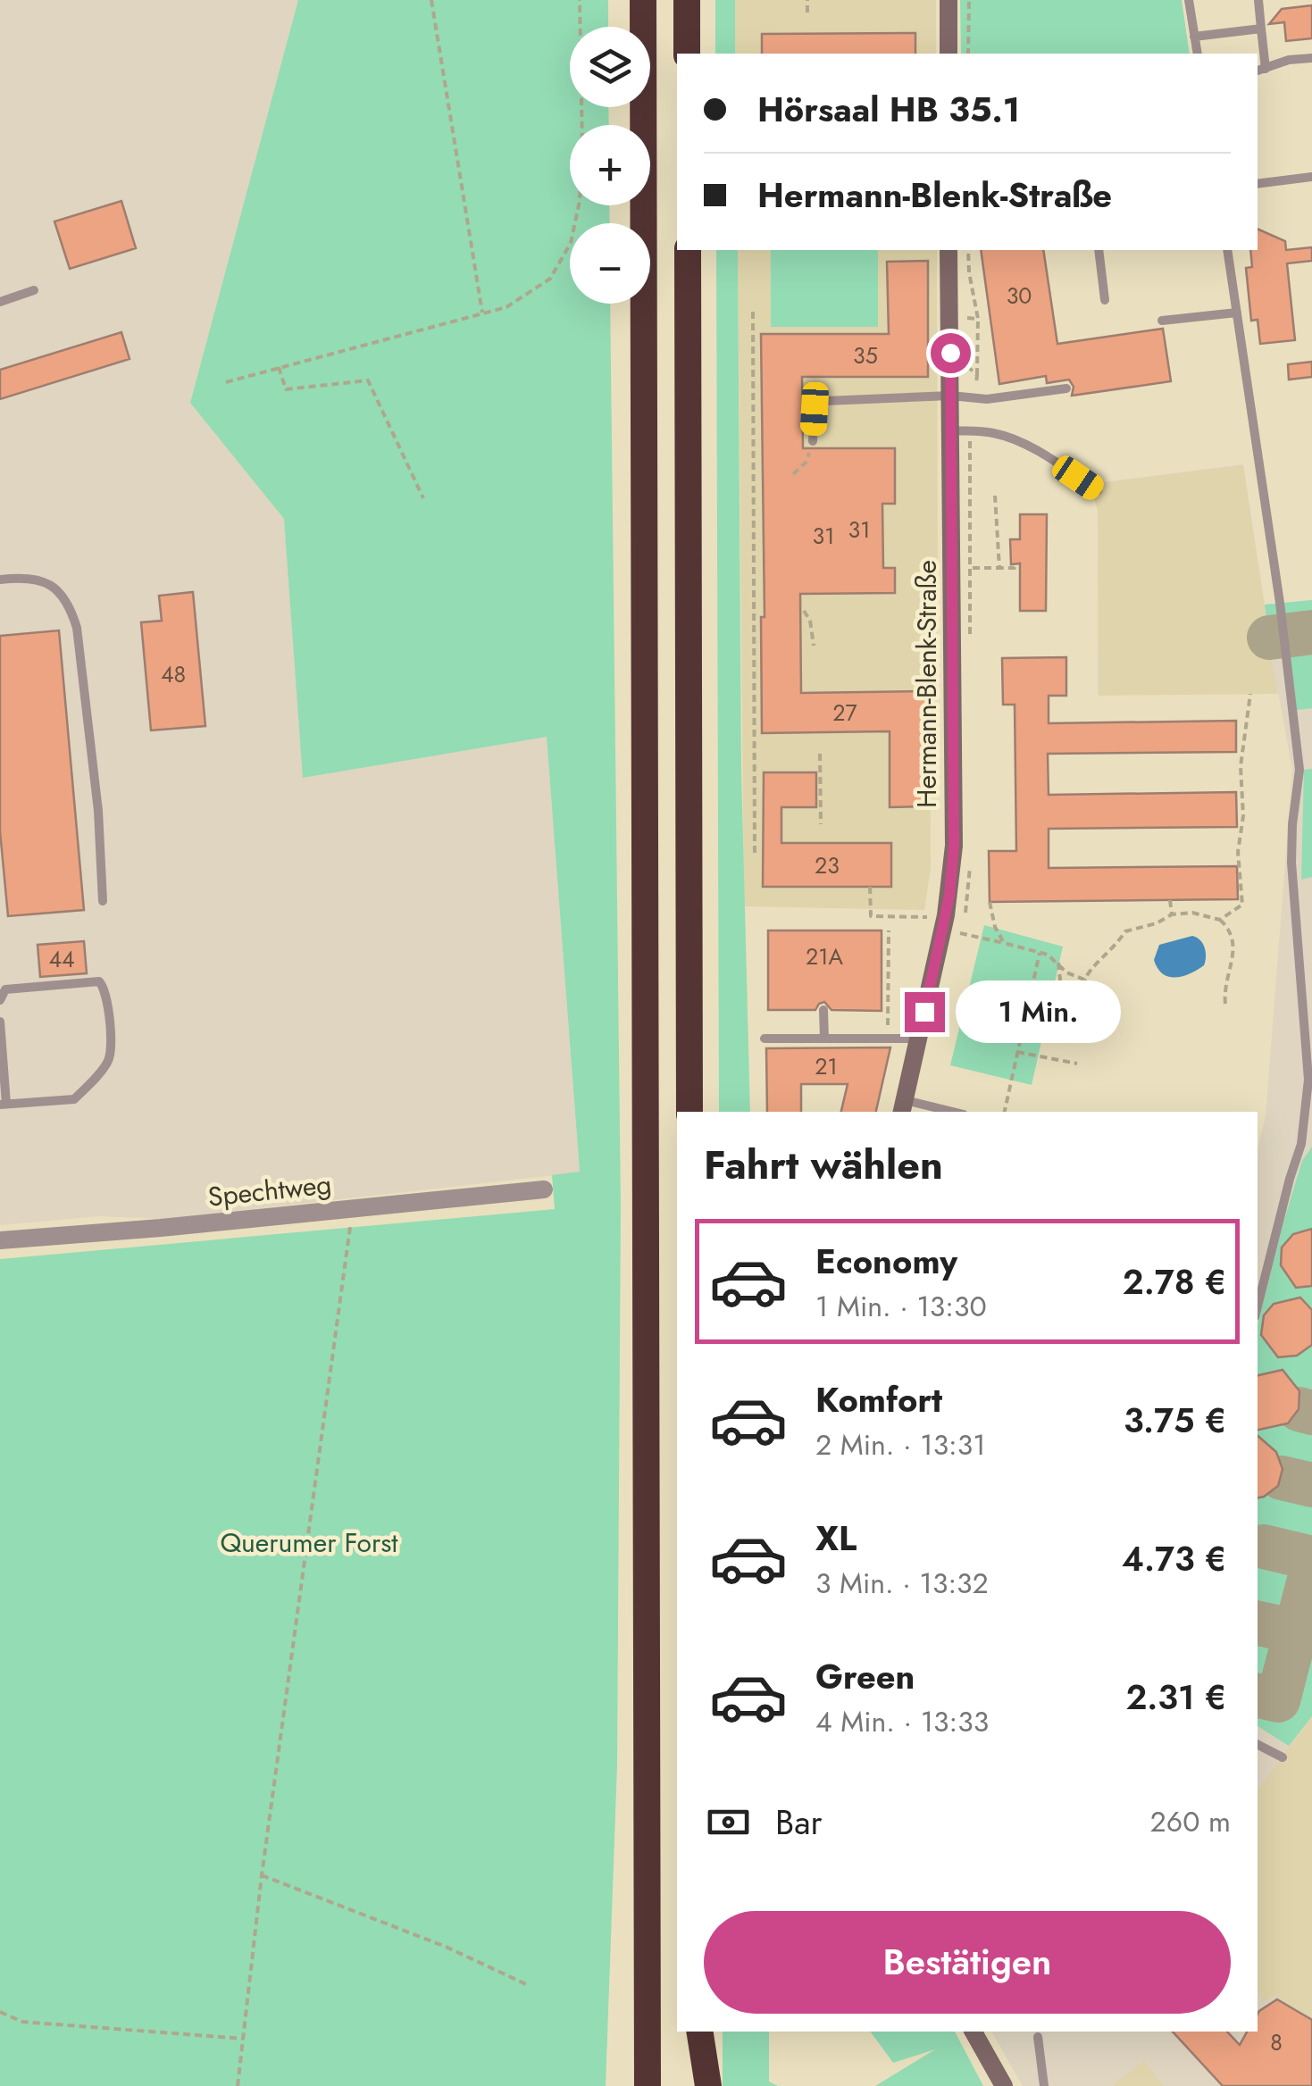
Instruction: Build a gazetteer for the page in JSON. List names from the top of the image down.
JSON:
{
  "streets": {
    "street": ["Hermann-Blenk-Straße", "Spechtweg"]
  },
  "parks": ["Querumer Forst"],
  "house_numbers": [
    "30",
    "35",
    "31",
    "31",
    "48",
    "27",
    "23",
    "21A",
    "44",
    "21",
    "8"
  ],
  "page": {
    "map_buttons": ["+", "−"],
    "banner": ["Hörsaal HB 35.1", "Hermann-Blenk-Straße"],
    "bubble": "1 Min.",
    "heading": "Fahrt wählen",
    "list": [
      {
        "name": "Economy",
        "note": "1 Min. · 13:30",
        "value": "2.78 €"
      },
      {
        "name": "Komfort",
        "note": "2 Min. · 13:31",
        "value": "3.75 €"
      },
      {
        "name": "XL",
        "note": "3 Min. · 13:32",
        "value": "4.73 €"
      },
      {
        "name": "Green",
        "note": "4 Min. · 13:33",
        "value": "2.31 €"
      }
    ],
    "pay": ["Bar", "260 m"],
    "buttons": "Bestätigen"
  }
}
